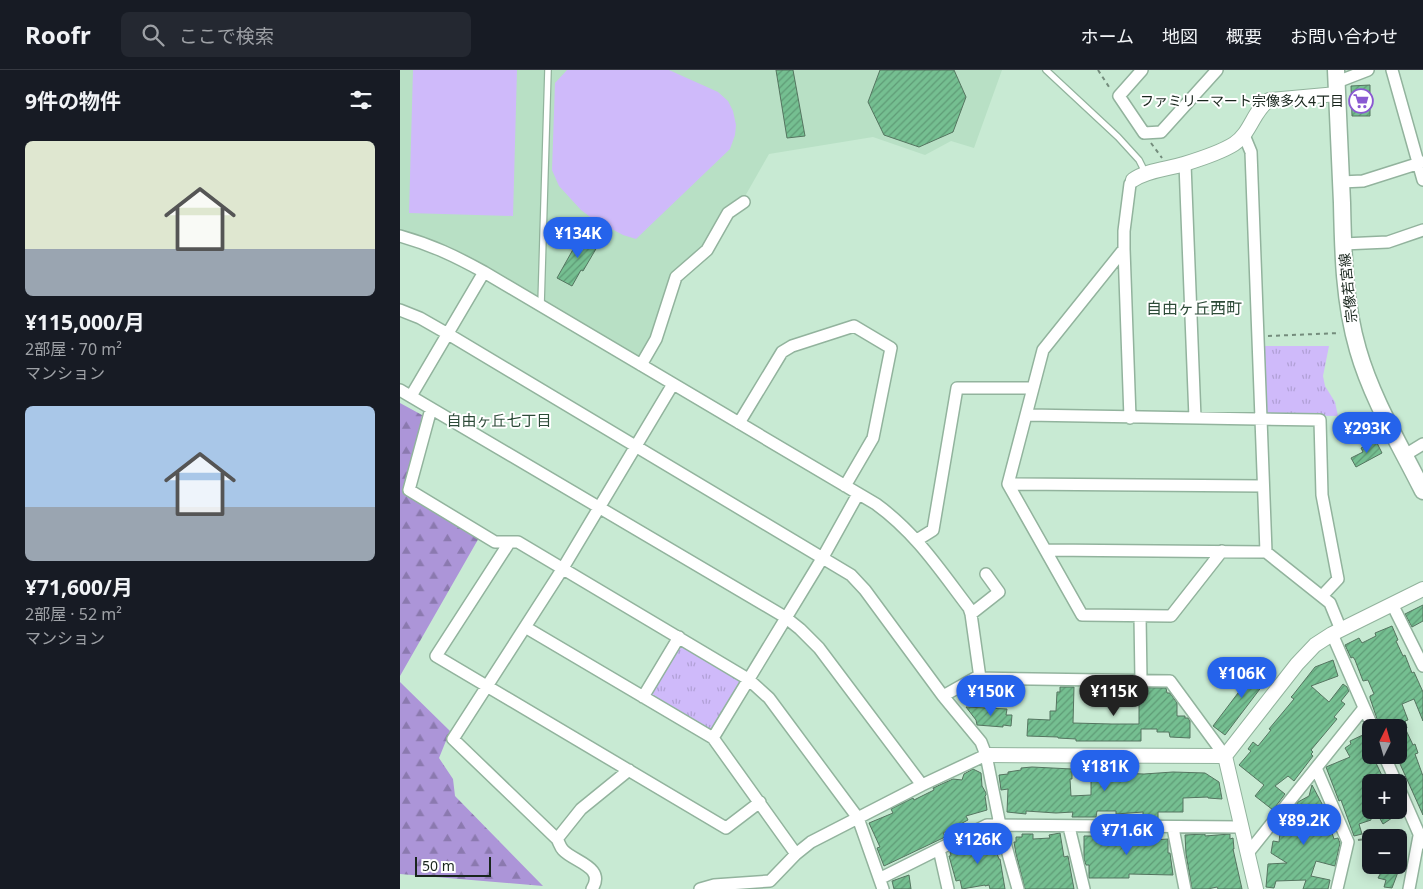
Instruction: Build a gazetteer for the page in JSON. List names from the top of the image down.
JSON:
{
  "streets": {
    "main road": ["宗像若宮線"]
  },
  "districts": ["自由ヶ丘西町", "自由ヶ丘七丁目"],
  "places": {
    "supermarket": ["ファミリーマート宗像多久4丁目"]
  },
  "scale_bar": "50 m",
  "north": "top",
  "page": {
    "header": "Roofr",
    "search": "ここで検索",
    "nav": [
      "ホーム",
      "地図",
      "概要",
      "お問い合わせ"
    ],
    "heading": "9件の物件",
    "list": [
      {
        "name": "¥115,000/月",
        "note": "2部屋 · 70 m² · マンション"
      },
      {
        "name": "¥71,600/月",
        "note": "2部屋 · 52 m² · マンション"
      }
    ],
    "price": [
      "¥134K",
      "¥293K",
      "¥106K",
      "¥150K",
      "¥115K",
      "¥181K",
      "¥89.2K",
      "¥71.6K",
      "¥126K"
    ],
    "map_buttons": ["+", "−"],
    "scale": "50 m"
  }
}
